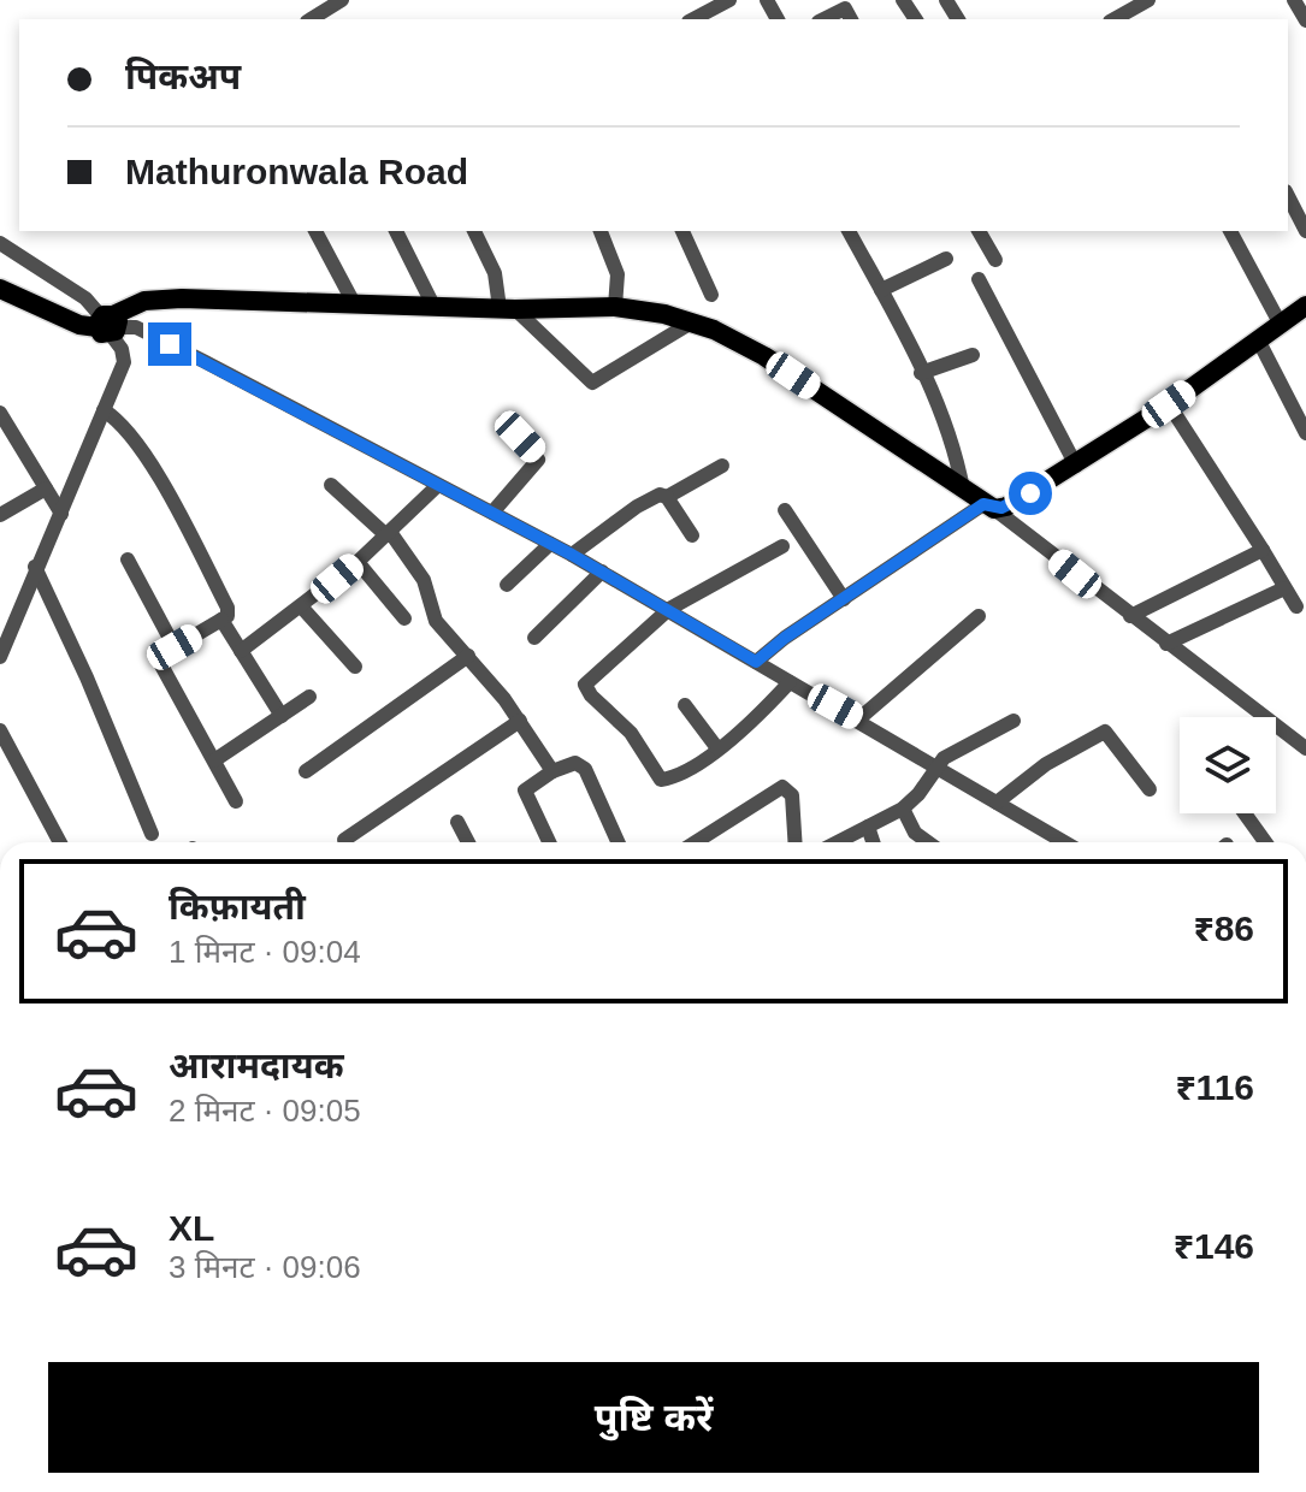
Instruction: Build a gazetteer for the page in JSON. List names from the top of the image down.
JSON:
{
  "page": {
    "banner": ["पिकअप", "Mathuronwala Road"],
    "list": [
      {
        "name": "किफ़ायती",
        "note": "1 मिनट · 09:04",
        "value": "₹86"
      },
      {
        "name": "आरामदायक",
        "note": "2 मिनट · 09:05",
        "value": "₹116"
      },
      {
        "name": "XL",
        "note": "3 मिनट · 09:06",
        "value": "₹146"
      }
    ],
    "buttons": "पुष्टि करें"
  }
}
